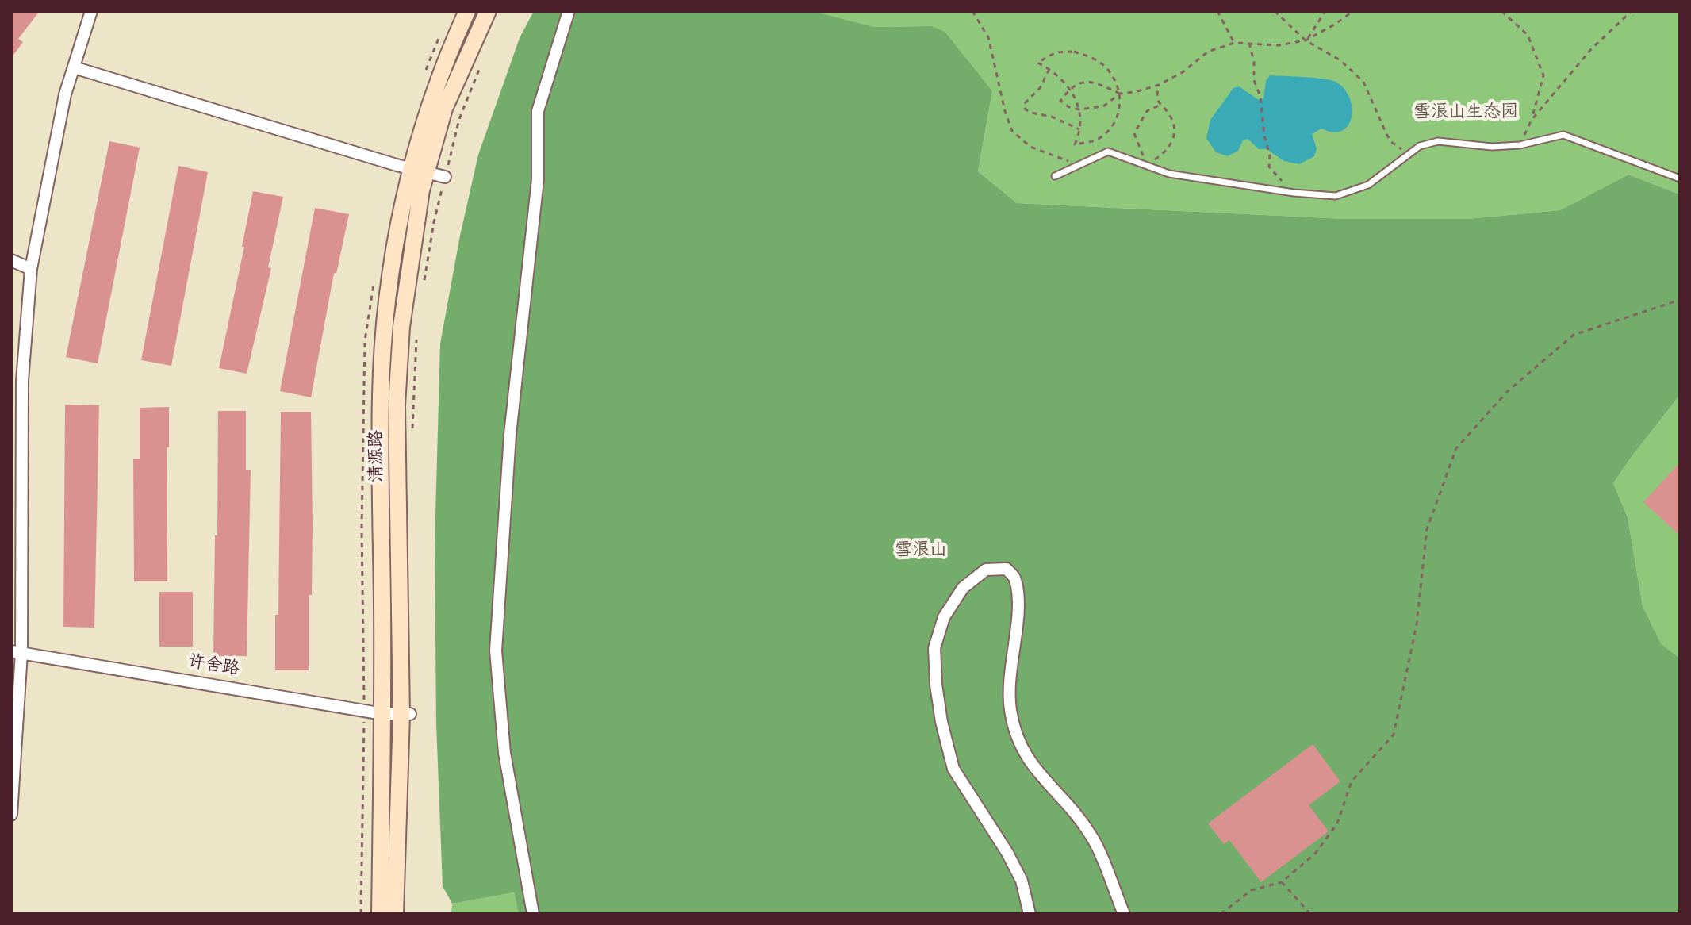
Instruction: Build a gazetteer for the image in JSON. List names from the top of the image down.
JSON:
{
  "streets": {
    "street": ["清源路", "许舍路"]
  },
  "crossings": [
    ["清源路", "许舍路"]
  ],
  "parks": ["雪浪山生态园", "雪浪山"]
}
